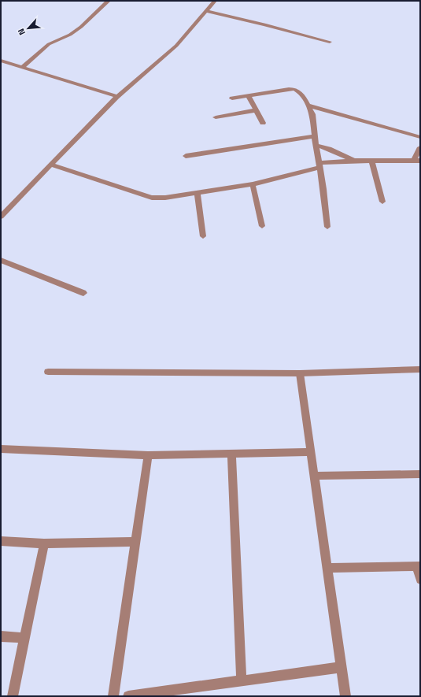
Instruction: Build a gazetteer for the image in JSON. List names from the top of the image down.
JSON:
{
  "north": "bottom left"
}
